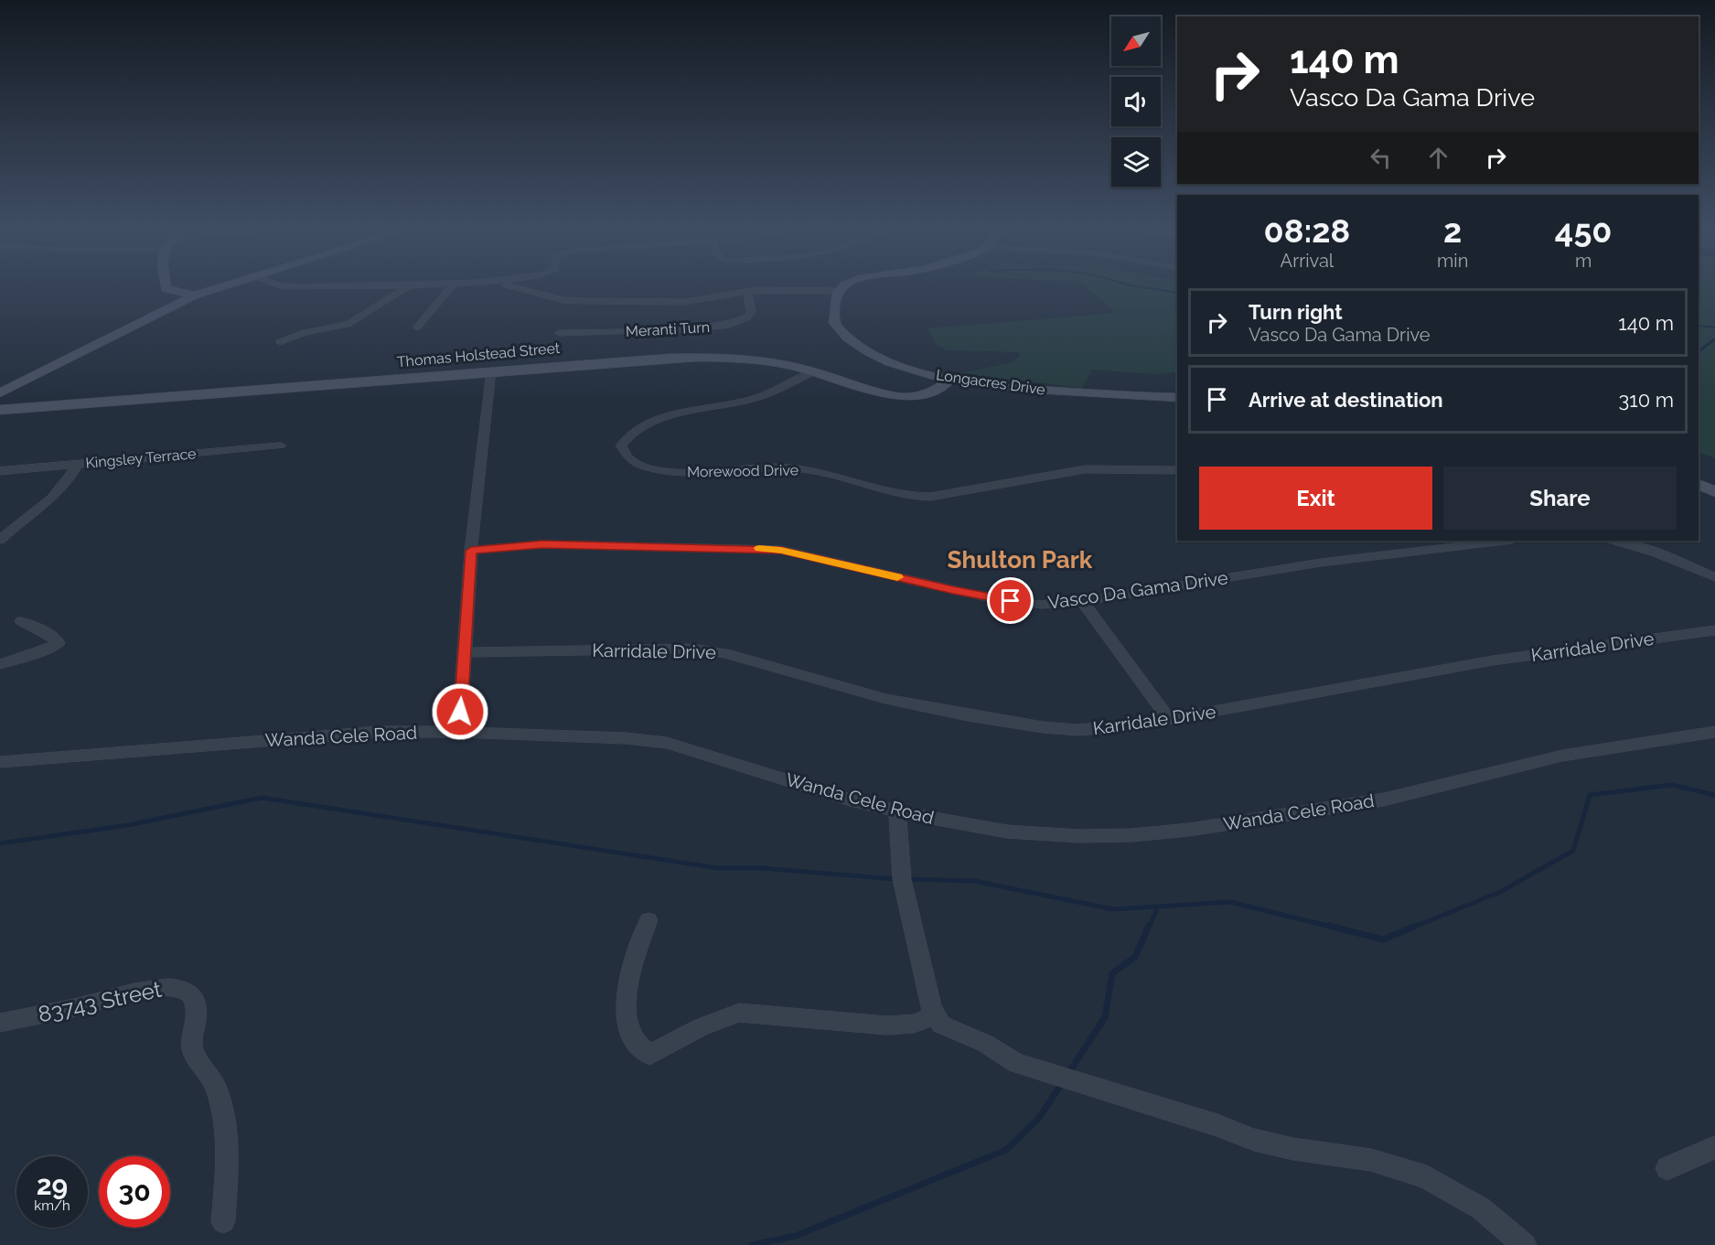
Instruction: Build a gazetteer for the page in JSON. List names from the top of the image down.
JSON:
{
  "streets": {
    "street": [
      "Meranti Turn",
      "Thomas Holstead Street",
      "Longacres Drive",
      "Kingsley Terrace",
      "Morewood Drive",
      "Vasco Da Gama Drive",
      "Karridale Drive",
      "Wanda Cele Road",
      "83743 Street"
    ]
  },
  "crossings": [
    ["Thomas Holstead Street", "Longacres Drive"],
    ["Thomas Holstead Street", "Morewood Drive"]
  ],
  "districts": ["Shulton Park"],
  "north": "bottom left",
  "page": {
    "turn": ["140 m", "Vasco Da Gama Drive"],
    "eta": [
      "08:28",
      "Arrival",
      "2",
      "min",
      "450",
      "m"
    ],
    "list": [
      {
        "name": "Turn right",
        "note": "Vasco Da Gama Drive",
        "value": "140 m"
      },
      {
        "name": "Arrive at destination",
        "value": "310 m"
      }
    ],
    "buttons": ["Exit", "Share"],
    "speed": "29 km/h",
    "limit": "30"
  }
}
